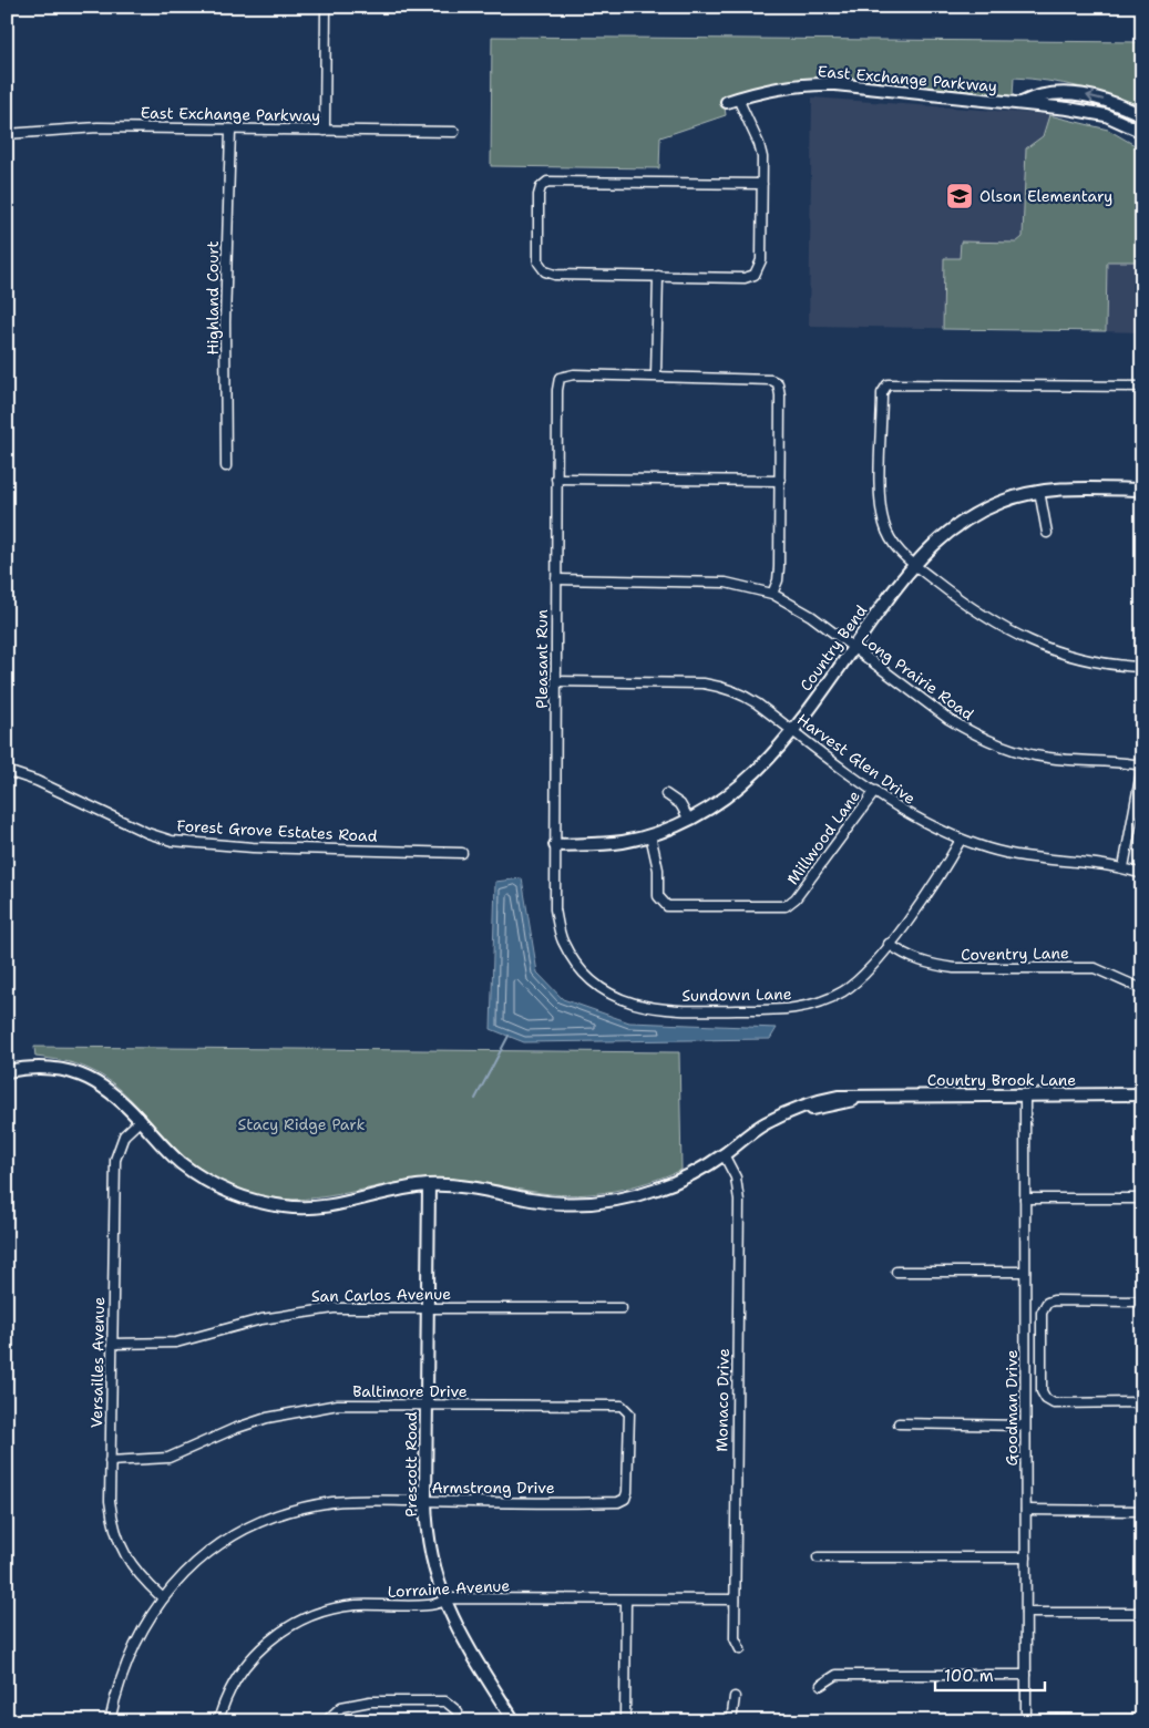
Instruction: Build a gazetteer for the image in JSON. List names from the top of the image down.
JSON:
{
  "streets": {
    "street": [
      "East Exchange Parkway",
      "Highland Court",
      "Country Bend",
      "Pleasant Run",
      "Long Prairie Road",
      "Harvest Glen Drive",
      "Forest Grove Estates Road",
      "Millwood Lane",
      "Coventry Lane",
      "Sundown Lane",
      "Country Brook Lane",
      "San Carlos Avenue",
      "Versailles Avenue",
      "Baltimore Drive",
      "Monaco Drive",
      "Goodman Drive",
      "Prescott Road",
      "Armstrong Drive",
      "Lorraine Avenue"
    ]
  },
  "crossings": [
    ["East Exchange Parkway", "Highland Court"],
    ["Country Bend", "Pleasant Run"],
    ["Country Bend", "Long Prairie Road"],
    ["Country Bend", "Harvest Glen Drive"],
    ["Country Bend", "Millwood Lane"],
    ["Pleasant Run", "Long Prairie Road"],
    ["Pleasant Run", "Harvest Glen Drive"],
    ["Pleasant Run", "Sundown Lane"],
    ["Harvest Glen Drive", "Millwood Lane"],
    ["Harvest Glen Drive", "Sundown Lane"],
    ["Coventry Lane", "Sundown Lane"],
    ["Country Brook Lane", "Versailles Avenue"],
    ["Country Brook Lane", "Monaco Drive"],
    ["Country Brook Lane", "Goodman Drive"],
    ["Country Brook Lane", "Prescott Road"],
    ["San Carlos Avenue", "Versailles Avenue"],
    ["San Carlos Avenue", "Prescott Road"],
    ["Versailles Avenue", "Baltimore Drive"],
    ["Versailles Avenue", "Armstrong Drive"],
    ["Baltimore Drive", "Prescott Road"],
    ["Baltimore Drive", "Armstrong Drive"],
    ["Monaco Drive", "Lorraine Avenue"],
    ["Prescott Road", "Armstrong Drive"],
    ["Prescott Road", "Lorraine Avenue"]
  ],
  "parks": ["Stacy Ridge Park"],
  "places": {
    "school or university": ["Olson Elementary"]
  },
  "scale_bar": "100 m"
}
